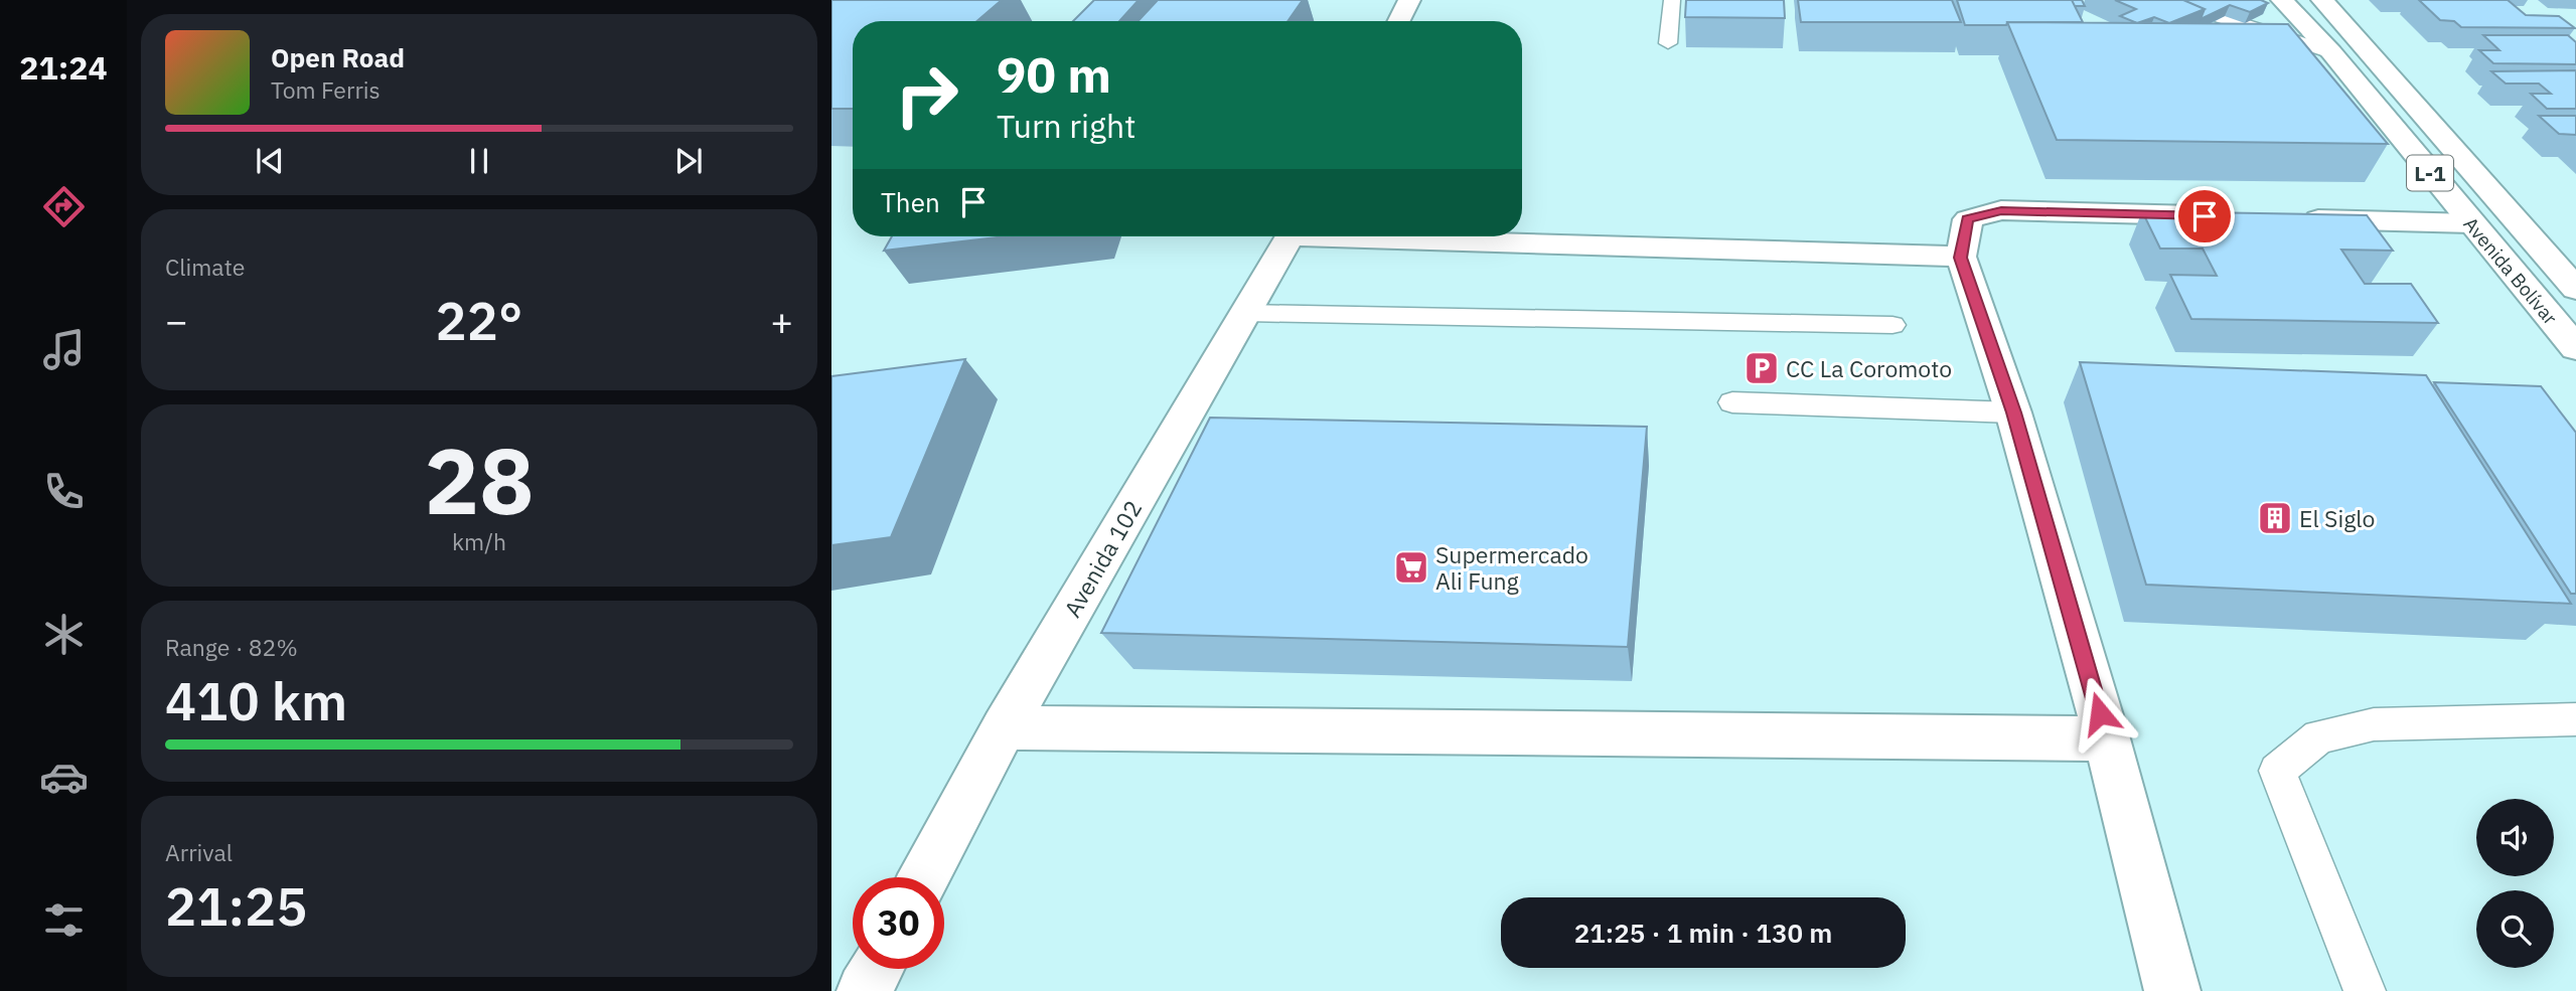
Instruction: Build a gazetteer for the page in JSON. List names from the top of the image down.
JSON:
{
  "streets": {
    "street": ["L-1", "Avenida Bolívar", "Avenida 102"]
  },
  "places": {
    "parking": ["CC La Coromoto"],
    "building": ["El Siglo"],
    "supermarket": ["Supermercado Ali Fung"]
  },
  "page": {
    "tabs": "21:24",
    "turn": ["90 m", "Turn right"],
    "song": ["Open Road", "Tom Ferris"],
    "then": "Then",
    "tile": [
      "Climate",
      ["28", "km/h"],
      ["Range · 82%", "410 km"],
      ["Arrival", "21:25"]
    ],
    "heat": ["−", "22°", "+"],
    "limit": "30",
    "trip": "21:25 · 1 min · 130 m"
  }
}
